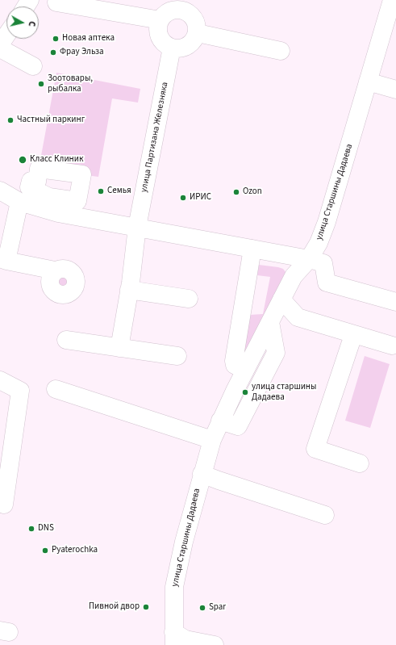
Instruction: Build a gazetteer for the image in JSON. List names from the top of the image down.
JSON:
{
  "streets": {
    "street": ["улица Партизана Железняка", "улица Старшины Дадаева"]
  },
  "places": [
    "Новая аптека",
    "Фрау Эльза",
    "Зоотовары, рыбалка",
    "Частный паркинг",
    "Класс Клиник",
    "Семья",
    "Ozon",
    "ИРИС",
    "улица старшины Дадаева",
    "DNS",
    "Pyaterochka",
    "Пивной двор",
    "Spar"
  ],
  "north": "right"
}
